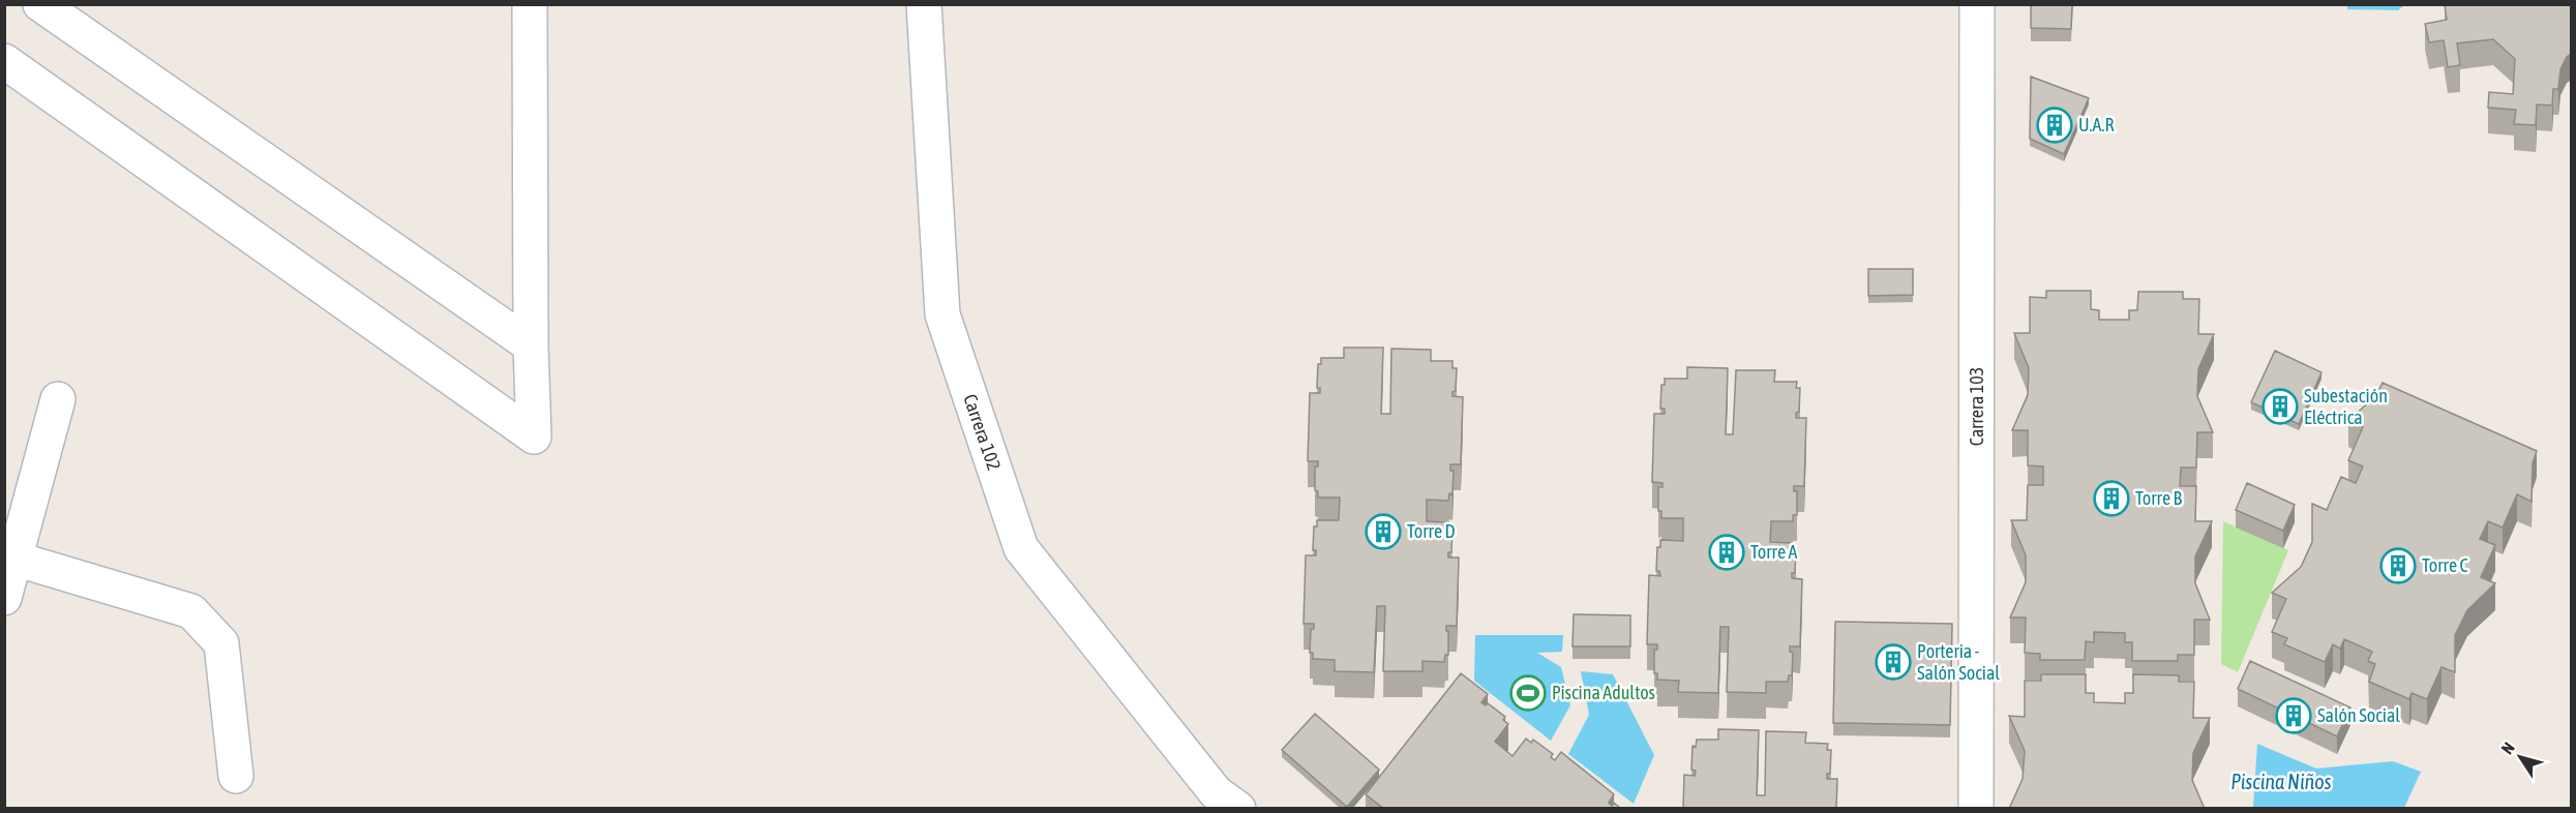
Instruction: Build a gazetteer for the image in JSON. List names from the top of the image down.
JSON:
{
  "streets": {
    "street": ["Carrera 103", "Carrera 102"]
  },
  "water": ["Piscina Niños"],
  "places": {
    "building": [
      "U.A.R",
      "Subestación Eléctrica",
      "Torre B",
      "Torre D",
      "Torre A",
      "Torre C",
      "Porteria - Salón Social",
      "Salón Social"
    ],
    "sports": ["Piscina Adultos"]
  },
  "north": "top left"
}
